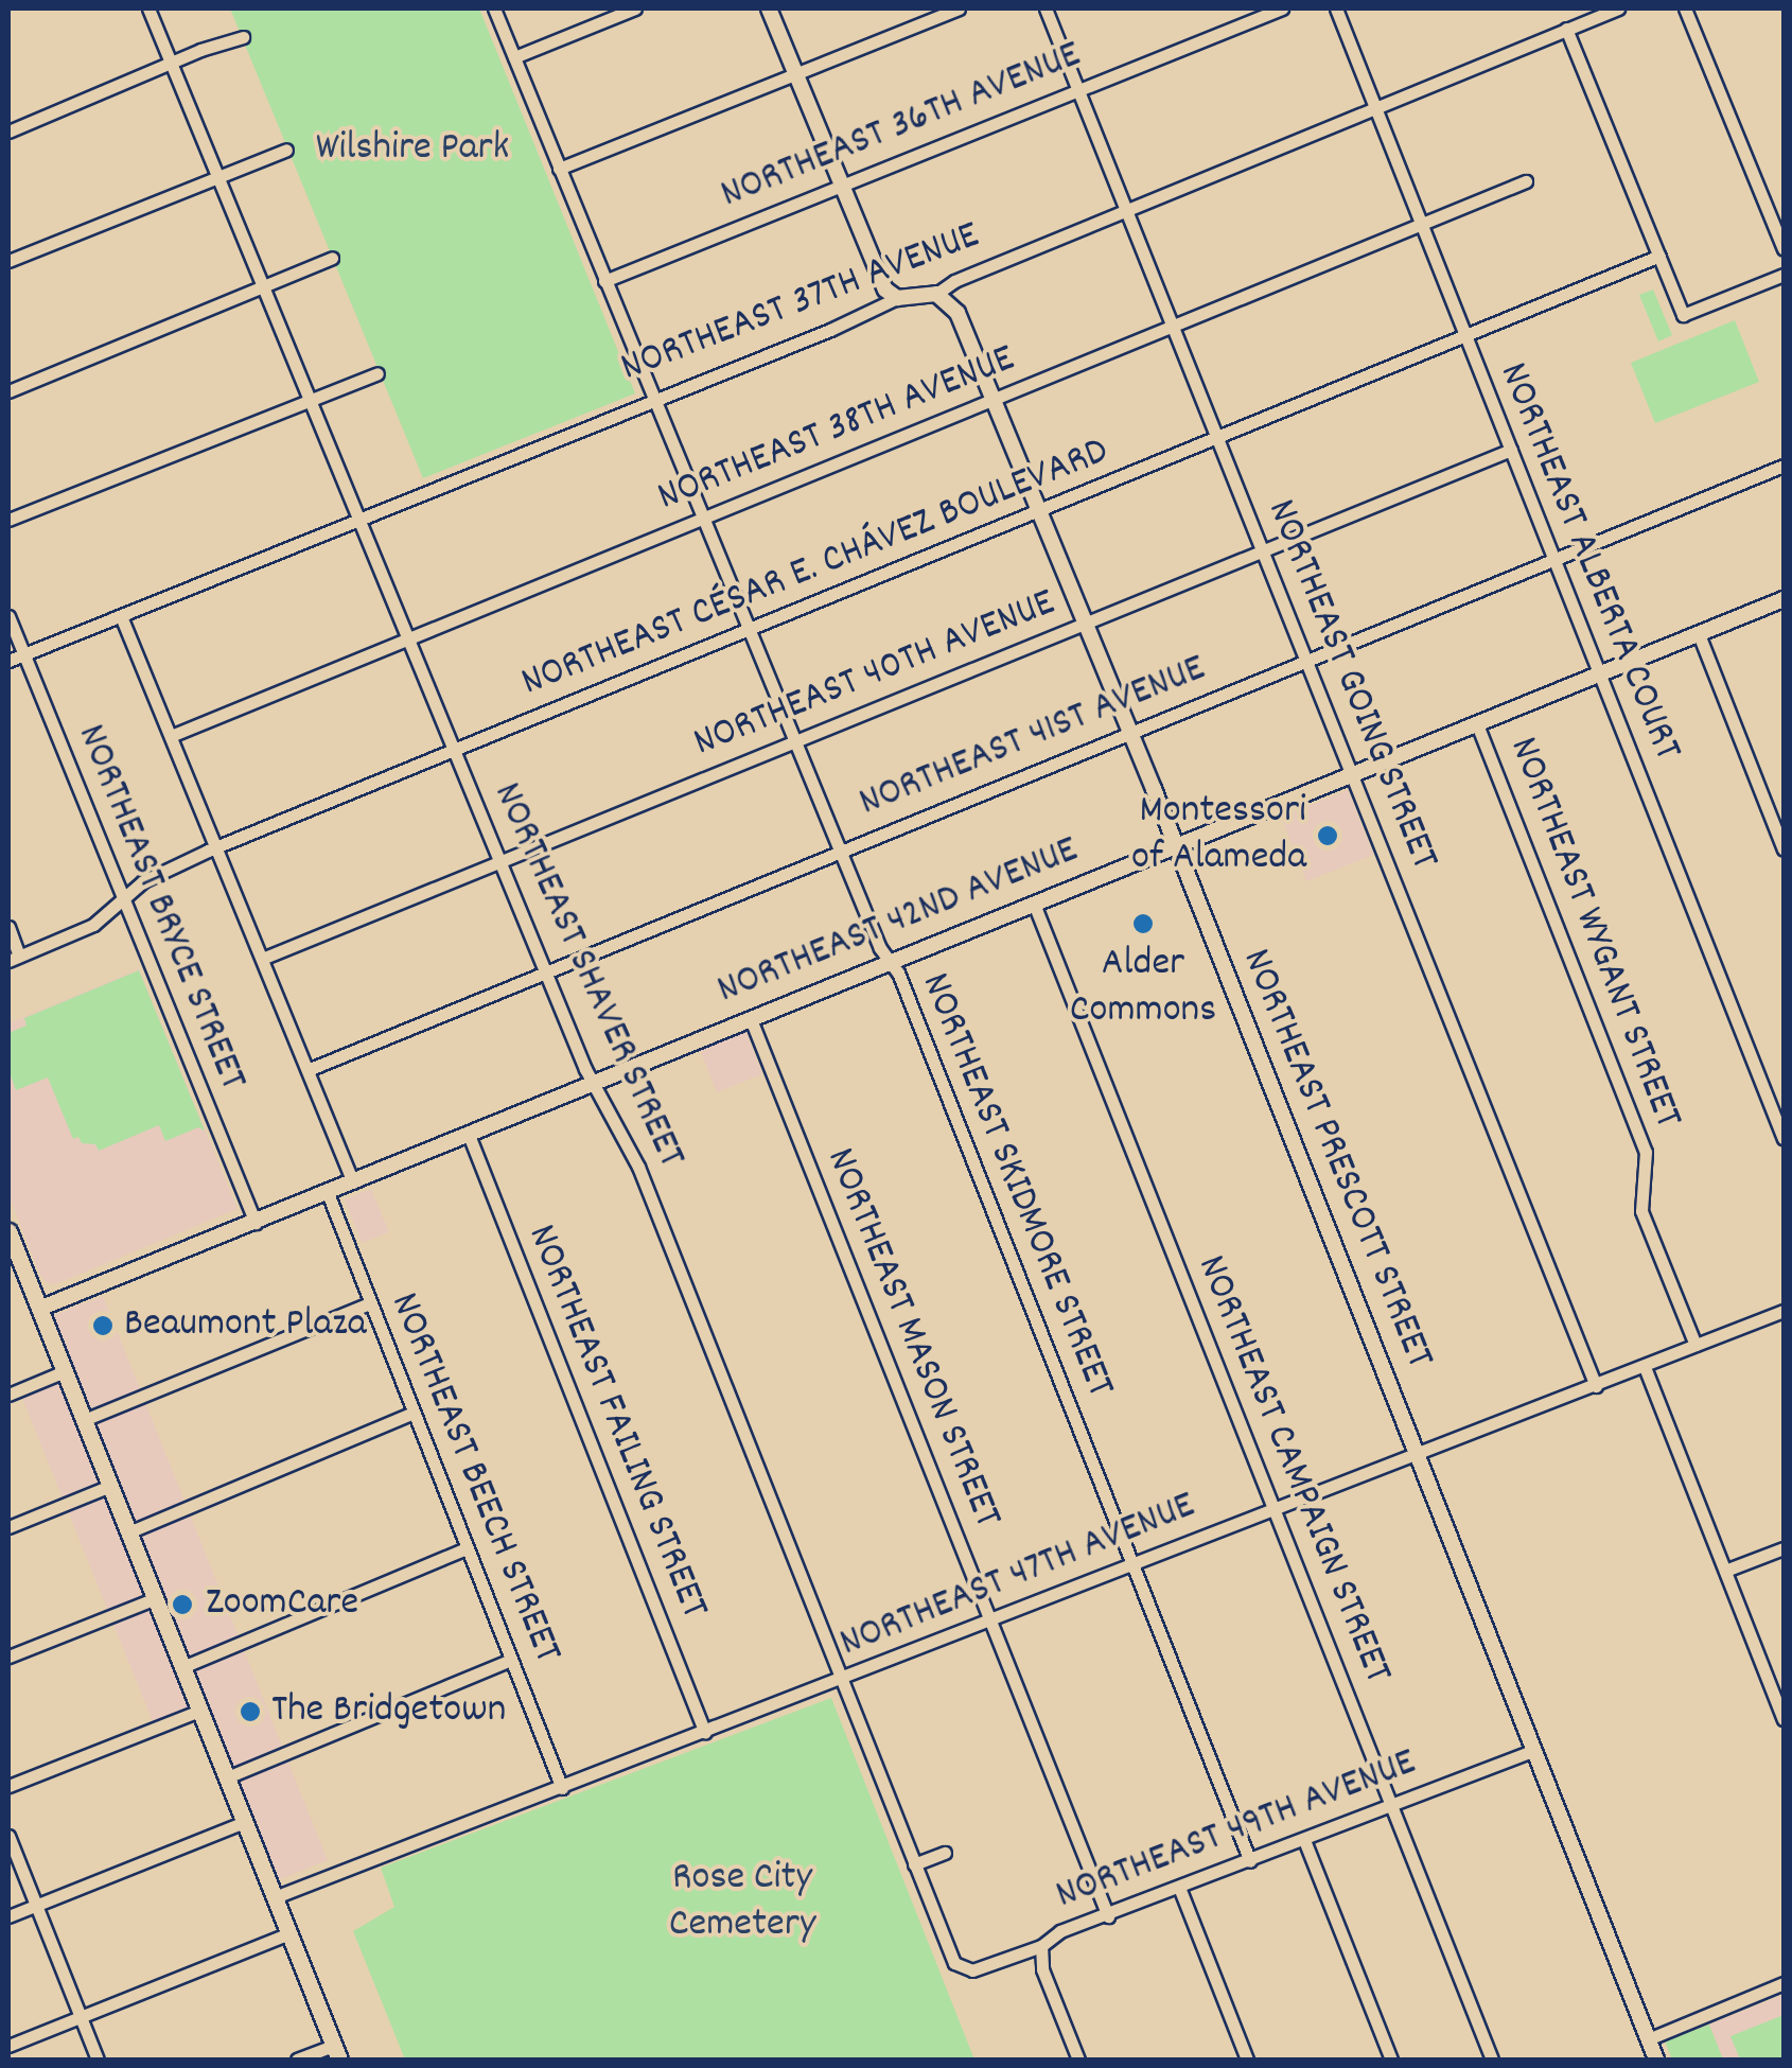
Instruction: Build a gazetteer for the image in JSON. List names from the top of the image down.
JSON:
{
  "streets": {
    "street": [
      "NORTHEAST 36TH AVENUE",
      "NORTHEAST 37TH AVENUE",
      "NORTHEAST 38TH AVENUE",
      "NORTHEAST ALBERTA COURT",
      "NORTHEAST CÉSAR E. CHÁVEZ BOULEVARD",
      "NORTHEAST 40TH AVENUE",
      "NORTHEAST GOING STREET",
      "NORTHEAST 41ST AVENUE",
      "NORTHEAST BRYCE STREET",
      "NORTHEAST 42ND AVENUE",
      "NORTHEAST WYGANT STREET",
      "NORTHEAST SHAVER STREET",
      "NORTHEAST PRESCOTT STREET",
      "NORTHEAST SKIDMORE STREET",
      "NORTHEAST MASON STREET",
      "NORTHEAST FAILING STREET",
      "NORTHEAST CAMPAIGN STREET",
      "NORTHEAST BEECH STREET",
      "NORTHEAST 47TH AVENUE",
      "NORTHEAST 49TH AVENUE"
    ]
  },
  "crossings": [
    ["NORTHEAST 36TH AVENUE", "NORTHEAST GOING STREET"],
    ["NORTHEAST 36TH AVENUE", "NORTHEAST SKIDMORE STREET"],
    ["NORTHEAST 37TH AVENUE", "NORTHEAST ALBERTA COURT"],
    ["NORTHEAST 37TH AVENUE", "NORTHEAST GOING STREET"],
    ["NORTHEAST 37TH AVENUE", "NORTHEAST BRYCE STREET"],
    ["NORTHEAST 37TH AVENUE", "NORTHEAST SHAVER STREET"],
    ["NORTHEAST 37TH AVENUE", "NORTHEAST PRESCOTT STREET"],
    ["NORTHEAST 37TH AVENUE", "NORTHEAST SKIDMORE STREET"],
    ["NORTHEAST 38TH AVENUE", "NORTHEAST ALBERTA COURT"],
    ["NORTHEAST 38TH AVENUE", "NORTHEAST GOING STREET"],
    ["NORTHEAST 38TH AVENUE", "NORTHEAST SHAVER STREET"],
    ["NORTHEAST 38TH AVENUE", "NORTHEAST PRESCOTT STREET"],
    ["NORTHEAST 38TH AVENUE", "NORTHEAST SKIDMORE STREET"],
    ["NORTHEAST ALBERTA COURT", "NORTHEAST CÉSAR E. CHÁVEZ BOULEVARD"],
    ["NORTHEAST ALBERTA COURT", "NORTHEAST 40TH AVENUE"],
    ["NORTHEAST ALBERTA COURT", "NORTHEAST 41ST AVENUE"],
    ["NORTHEAST ALBERTA COURT", "NORTHEAST 42ND AVENUE"],
    ["NORTHEAST CÉSAR E. CHÁVEZ BOULEVARD", "NORTHEAST GOING STREET"],
    ["NORTHEAST CÉSAR E. CHÁVEZ BOULEVARD", "NORTHEAST BRYCE STREET"],
    ["NORTHEAST CÉSAR E. CHÁVEZ BOULEVARD", "NORTHEAST SHAVER STREET"],
    ["NORTHEAST CÉSAR E. CHÁVEZ BOULEVARD", "NORTHEAST PRESCOTT STREET"],
    ["NORTHEAST CÉSAR E. CHÁVEZ BOULEVARD", "NORTHEAST SKIDMORE STREET"],
    ["NORTHEAST 40TH AVENUE", "NORTHEAST GOING STREET"],
    ["NORTHEAST 40TH AVENUE", "NORTHEAST SHAVER STREET"],
    ["NORTHEAST 40TH AVENUE", "NORTHEAST PRESCOTT STREET"],
    ["NORTHEAST 40TH AVENUE", "NORTHEAST SKIDMORE STREET"],
    ["NORTHEAST GOING STREET", "NORTHEAST 41ST AVENUE"],
    ["NORTHEAST GOING STREET", "NORTHEAST 42ND AVENUE"],
    ["NORTHEAST GOING STREET", "NORTHEAST 47TH AVENUE"],
    ["NORTHEAST 41ST AVENUE", "NORTHEAST SHAVER STREET"],
    ["NORTHEAST 41ST AVENUE", "NORTHEAST PRESCOTT STREET"],
    ["NORTHEAST 41ST AVENUE", "NORTHEAST SKIDMORE STREET"],
    ["NORTHEAST BRYCE STREET", "NORTHEAST 42ND AVENUE"],
    ["NORTHEAST 42ND AVENUE", "NORTHEAST WYGANT STREET"],
    ["NORTHEAST 42ND AVENUE", "NORTHEAST SHAVER STREET"],
    ["NORTHEAST 42ND AVENUE", "NORTHEAST PRESCOTT STREET"],
    ["NORTHEAST 42ND AVENUE", "NORTHEAST SKIDMORE STREET"],
    ["NORTHEAST 42ND AVENUE", "NORTHEAST MASON STREET"],
    ["NORTHEAST 42ND AVENUE", "NORTHEAST FAILING STREET"],
    ["NORTHEAST 42ND AVENUE", "NORTHEAST CAMPAIGN STREET"],
    ["NORTHEAST 42ND AVENUE", "NORTHEAST BEECH STREET"],
    ["NORTHEAST WYGANT STREET", "NORTHEAST 47TH AVENUE"],
    ["NORTHEAST SHAVER STREET", "NORTHEAST 47TH AVENUE"],
    ["NORTHEAST SHAVER STREET", "NORTHEAST 49TH AVENUE"],
    ["NORTHEAST PRESCOTT STREET", "NORTHEAST 47TH AVENUE"],
    ["NORTHEAST PRESCOTT STREET", "NORTHEAST 49TH AVENUE"],
    ["NORTHEAST SKIDMORE STREET", "NORTHEAST 47TH AVENUE"],
    ["NORTHEAST SKIDMORE STREET", "NORTHEAST 49TH AVENUE"],
    ["NORTHEAST MASON STREET", "NORTHEAST 47TH AVENUE"],
    ["NORTHEAST MASON STREET", "NORTHEAST 49TH AVENUE"],
    ["NORTHEAST FAILING STREET", "NORTHEAST 47TH AVENUE"],
    ["NORTHEAST CAMPAIGN STREET", "NORTHEAST 47TH AVENUE"],
    ["NORTHEAST CAMPAIGN STREET", "NORTHEAST 49TH AVENUE"],
    ["NORTHEAST BEECH STREET", "NORTHEAST 47TH AVENUE"]
  ],
  "parks": ["Wilshire Park", "Rose City Cemetery"],
  "places": [
    "Montessori of Alameda",
    "Alder Commons",
    "Beaumont Plaza",
    "ZoomCare",
    "The Bridgetown"
  ]
}
